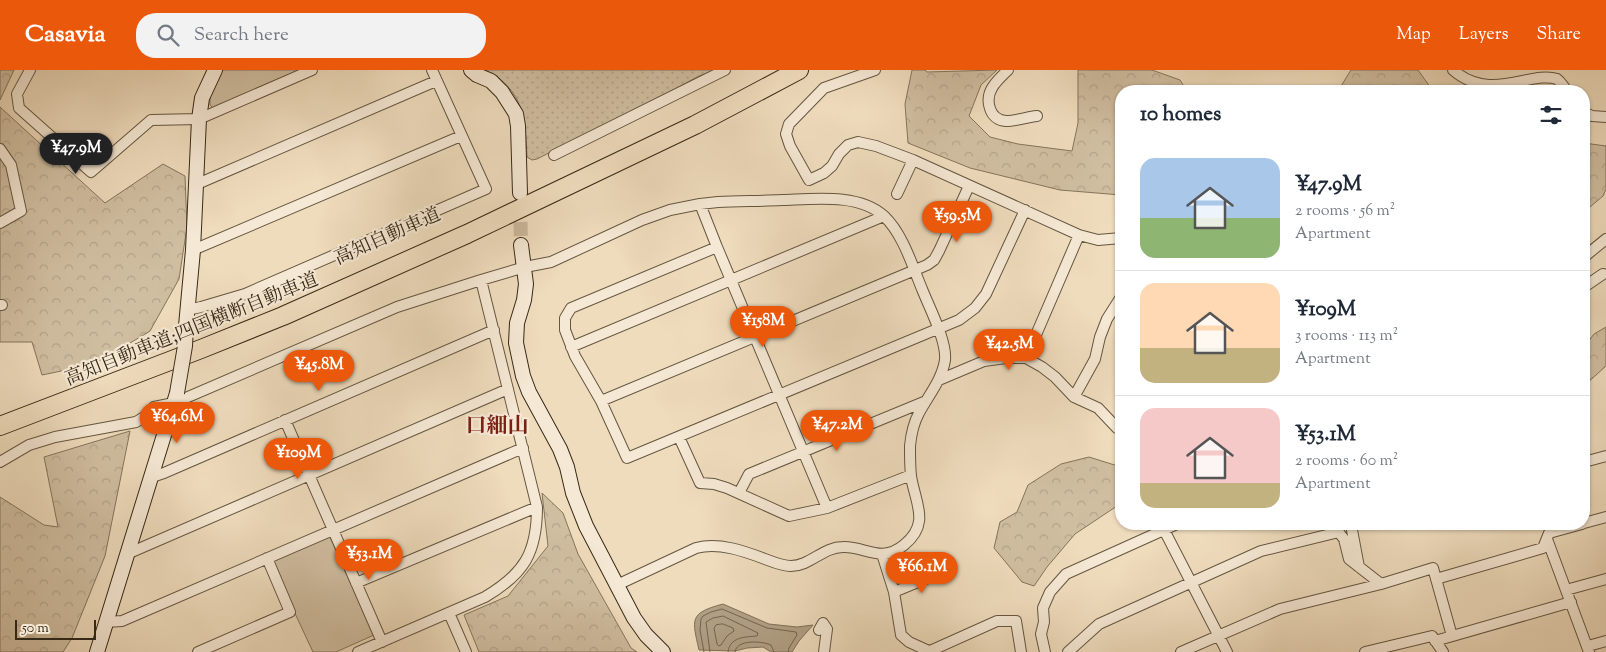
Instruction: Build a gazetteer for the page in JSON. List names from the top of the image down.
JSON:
{
  "streets": {
    "highway": ["高知自動車道", "高知自動車道;四国横断自動車道"]
  },
  "districts": ["口細山"],
  "scale_bar": "50 m",
  "page": {
    "header": "Casavia",
    "search": "Search here",
    "nav": ["Map", "Layers", "Share"],
    "heading": "10 homes",
    "price": [
      "¥47.9M",
      "¥59.5M",
      "¥158M",
      "¥42.5M",
      "¥45.8M",
      "¥64.6M",
      "¥47.2M",
      "¥109M",
      "¥53.1M",
      "¥66.1M"
    ],
    "list": [
      {
        "name": "¥47.9M",
        "note": "2 rooms · 56 m² · Apartment"
      },
      {
        "name": "¥109M",
        "note": "3 rooms · 113 m² · Apartment"
      },
      {
        "name": "¥53.1M",
        "note": "2 rooms · 60 m² · Apartment"
      }
    ],
    "scale": "50 m"
  }
}
